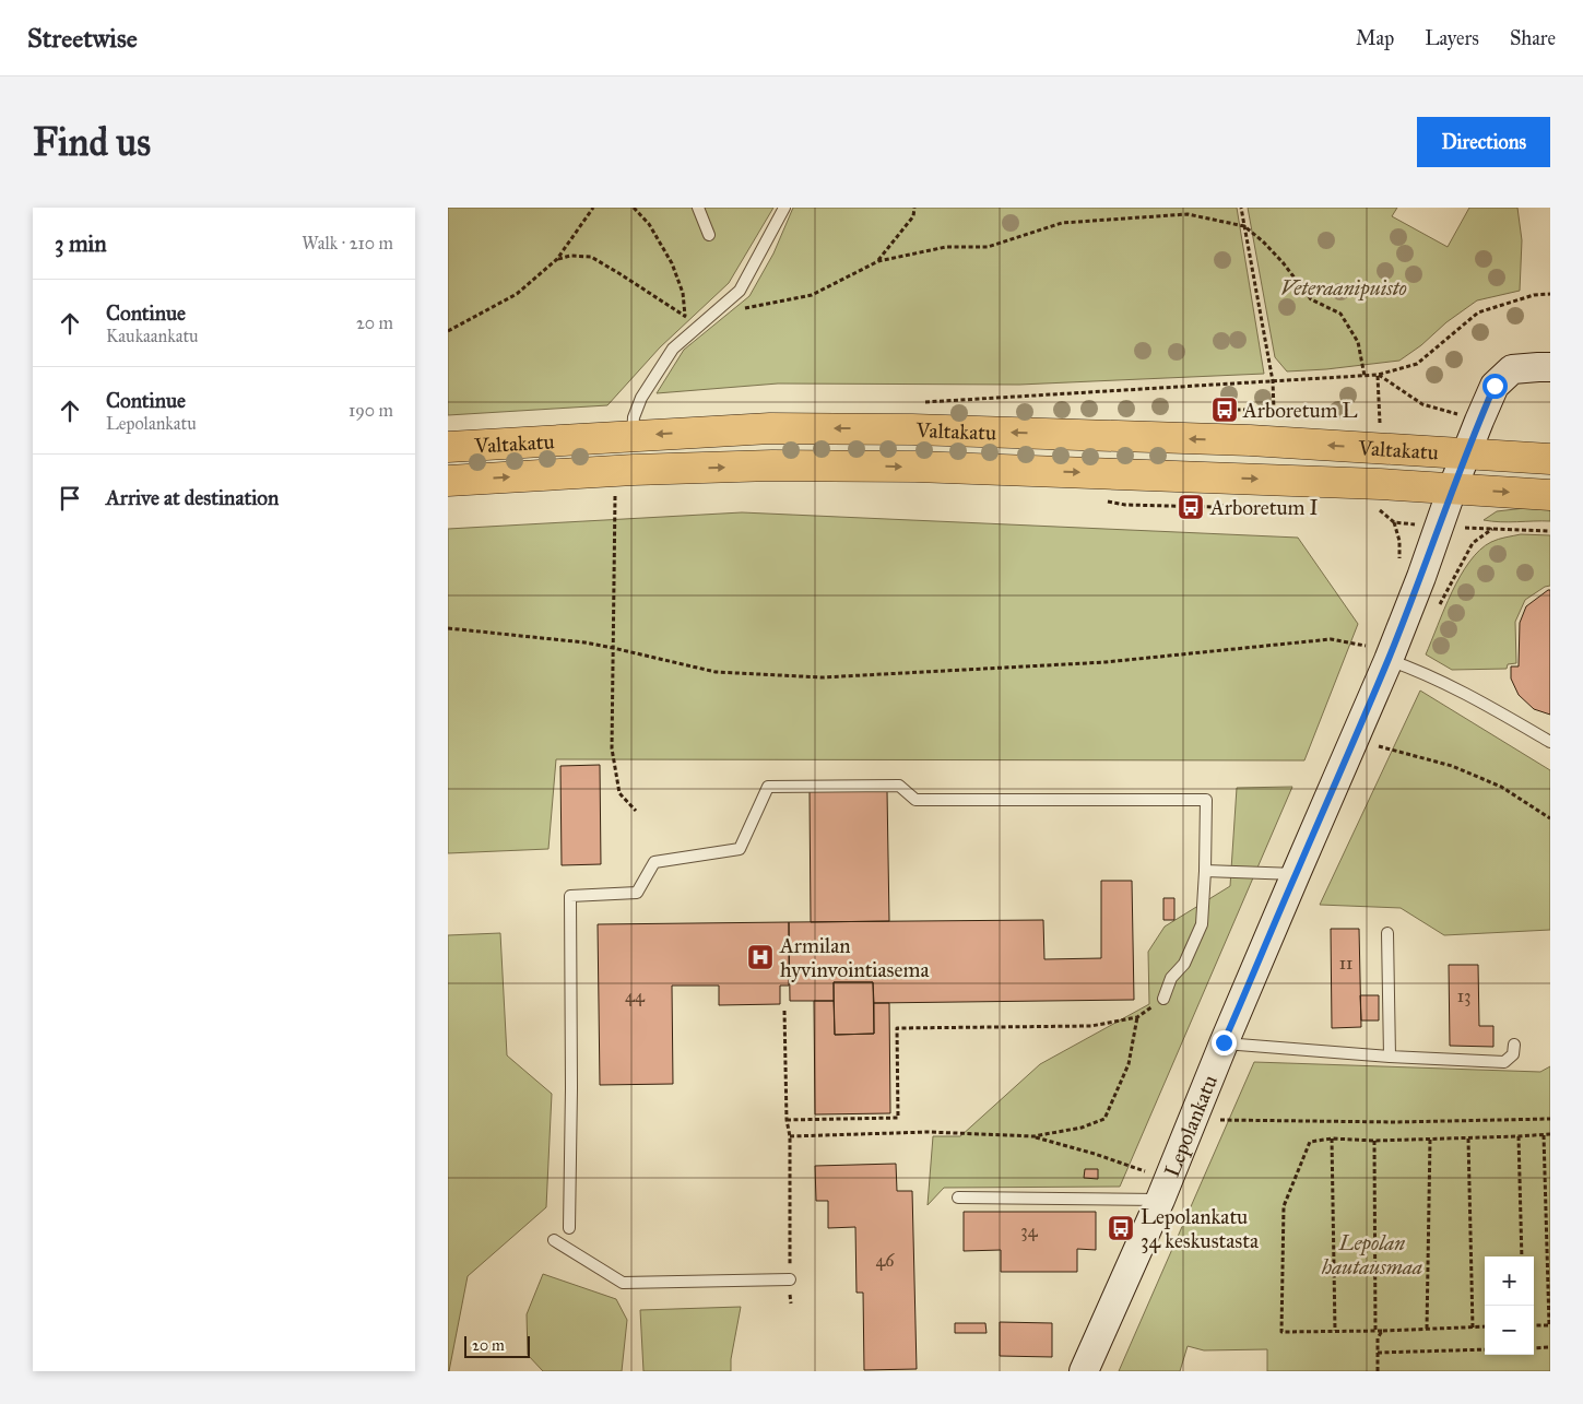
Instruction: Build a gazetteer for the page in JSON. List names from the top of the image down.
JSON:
{
  "streets": {
    "main road": ["Valtakatu", "Lepolankatu"]
  },
  "crossings": [
    ["Valtakatu", "Lepolankatu"]
  ],
  "parks": ["Veteraanipuisto", "Lepolan hautausmaa"],
  "places": {
    "bus stop": ["Arboretum L", "Arboretum I", "Lepolankatu 34 keskustasta"],
    "hospital": ["Armilan hyvinvointiasema"]
  },
  "house_numbers": [
    "11",
    "44",
    "13",
    "34",
    "46"
  ],
  "scale_bar": "20 m",
  "page": {
    "header": "Streetwise",
    "nav": ["Map", "Layers", "Share"],
    "buttons": "Directions",
    "title": "Find us",
    "heading": ["3 min", "Walk · 210 m"],
    "list": [
      ["Continue", "Kaukaankatu", "20 m"],
      ["Continue", "Lepolankatu", "190 m"],
      "Arrive at destination"
    ],
    "map_buttons": ["+", "−"],
    "scale": "20 m"
  }
}
